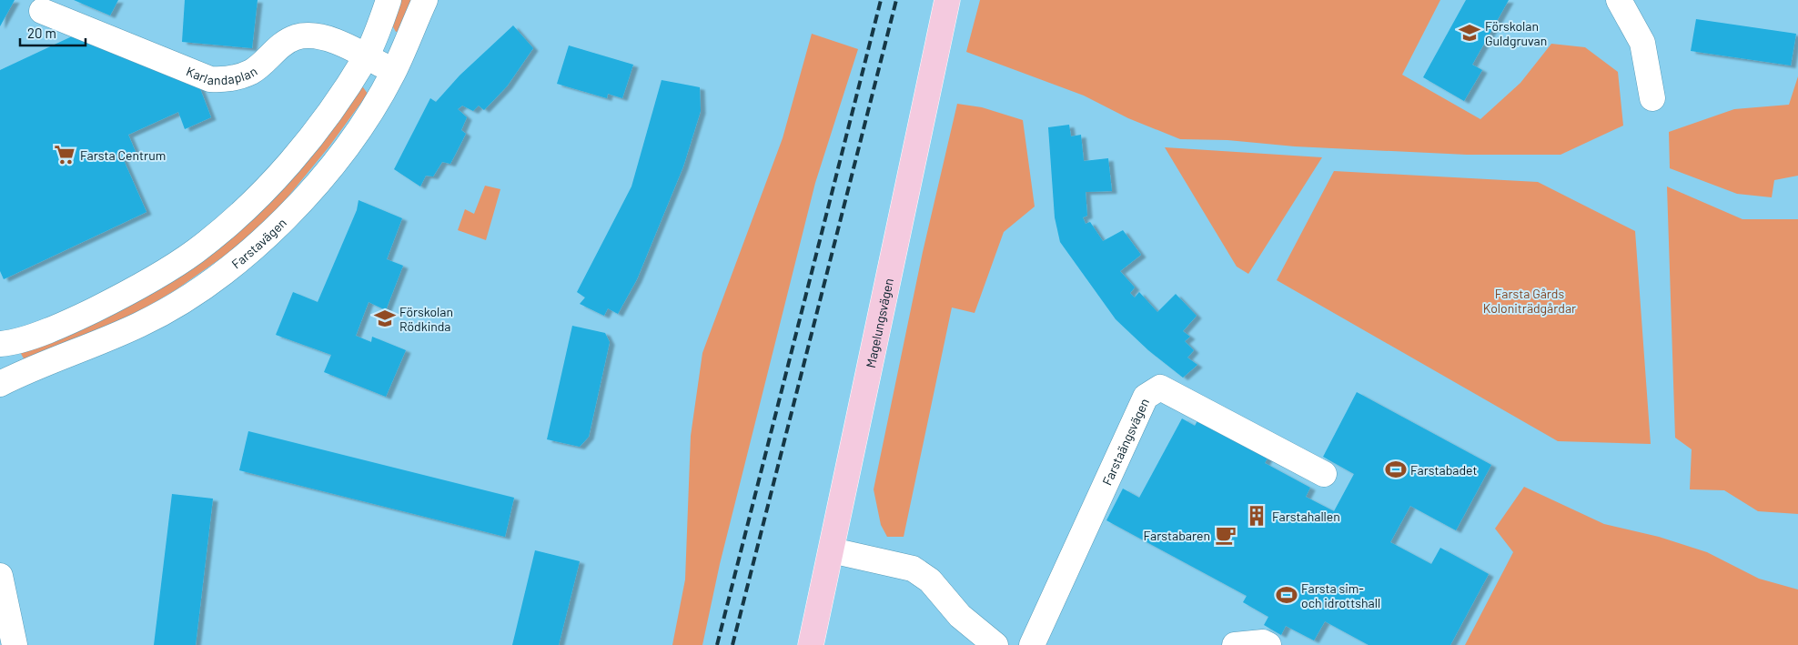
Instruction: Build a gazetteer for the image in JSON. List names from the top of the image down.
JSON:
{
  "streets": {
    "main road": ["Magelungsvägen"],
    "street": ["Karlandaplan", "Farstavägen", "Farstaängsvägen"]
  },
  "crossings": [
    ["Karlandaplan", "Farstavägen"]
  ],
  "parks": ["Farsta Gårds Koloniträdgårdar"],
  "places": {
    "school or university": ["Förskolan Guldgruvan", "Förskolan Rödkinda"],
    "supermarket": ["Farsta Centrum"],
    "sports": ["Farstabadet", "Farsta sim- och idrottshall"],
    "building": ["Farstahallen"],
    "cafe": ["Farstabaren"]
  },
  "scale_bar": "20 m"
}
